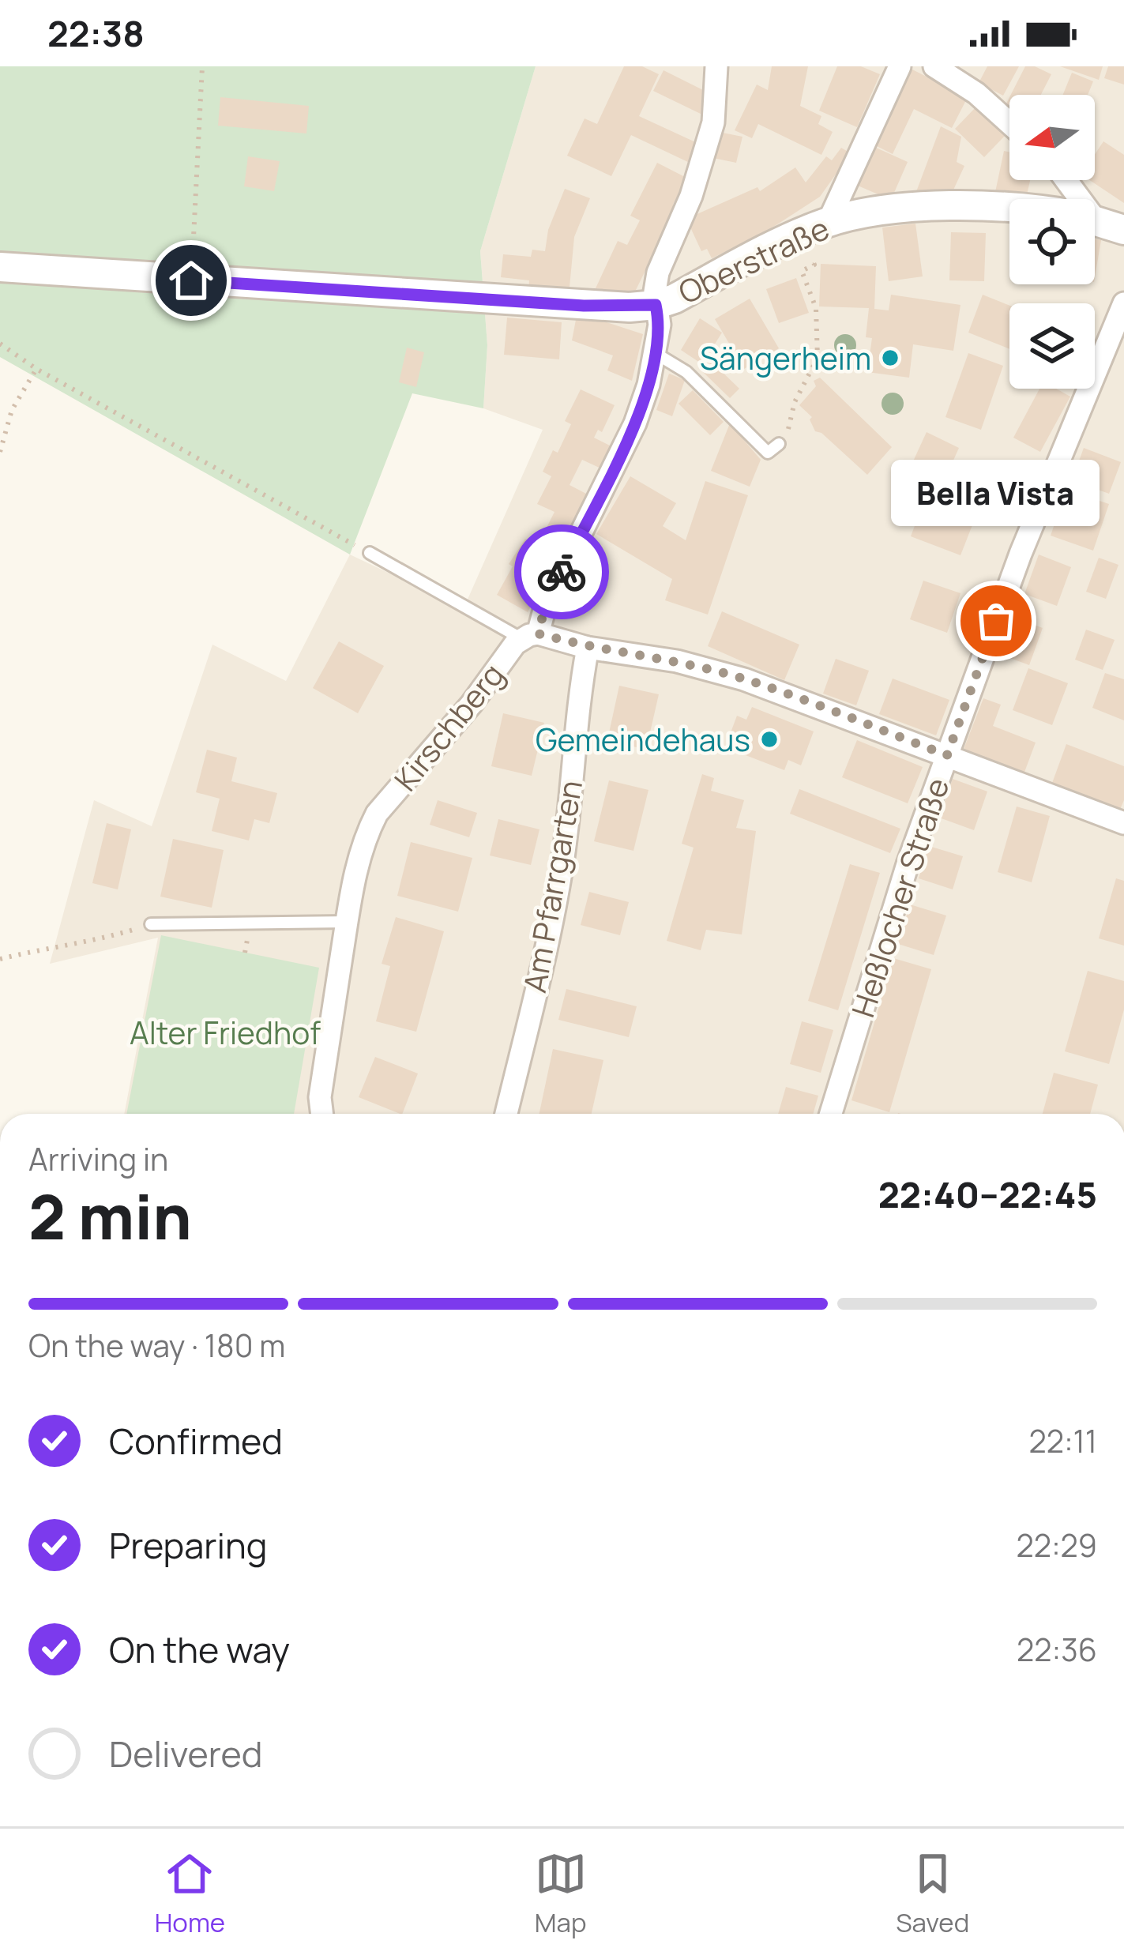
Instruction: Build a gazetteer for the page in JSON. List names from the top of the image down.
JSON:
{
  "streets": {
    "street": [
      "Oberstraße",
      "Kirschberg",
      "Am Pfarrgarten",
      "Heßlocher Straße"
    ]
  },
  "crossings": [
    ["Oberstraße", "Kirschberg"]
  ],
  "parks": ["Alter Friedhof"],
  "places": ["Sängerheim", "Bella Vista", "Gemeindehaus"],
  "north": "left",
  "page": {
    "status": "22:38",
    "bubble": "Bella Vista",
    "heading": ["2 min", "Arriving in", "22:40–22:45"],
    "bar": "On the way · 180 m",
    "list": [
      ["Confirmed", "22:11"],
      ["Preparing", "22:29"],
      ["On the way", "22:36"],
      "Delivered"
    ],
    "tabs": ["Home", "Map", "Saved"]
  }
}
